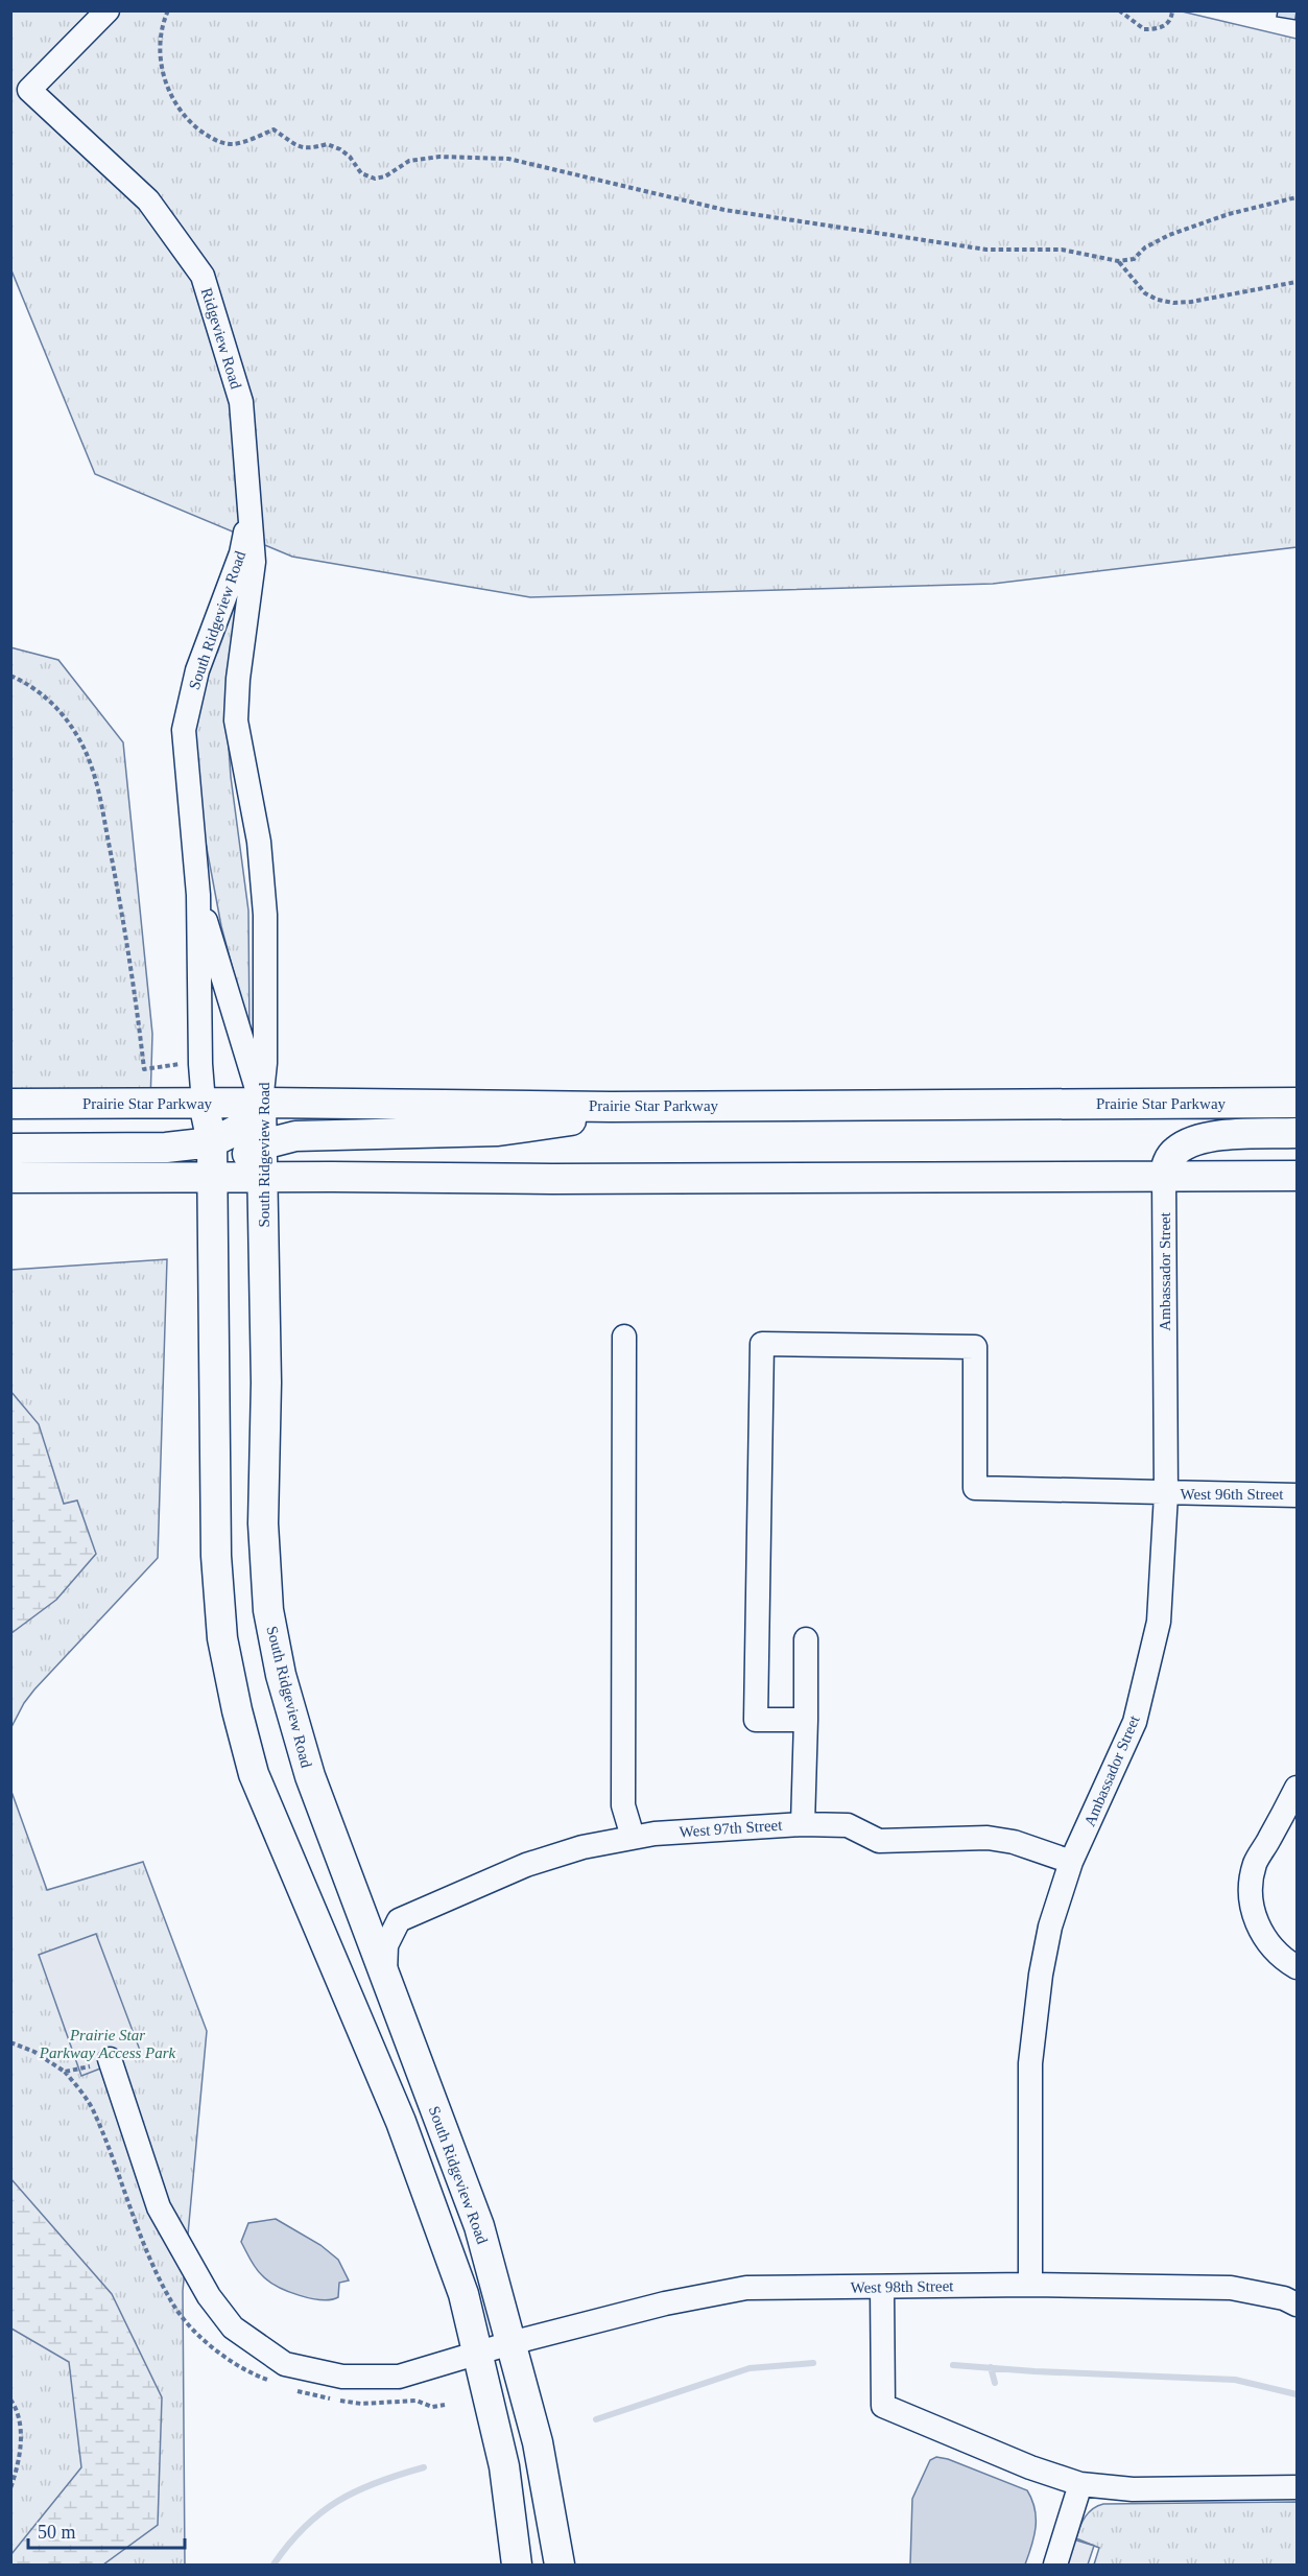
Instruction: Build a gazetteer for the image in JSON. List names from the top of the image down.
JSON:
{
  "streets": {
    "main road": ["South Ridgeview Road", "Prairie Star Parkway"],
    "street": [
      "Ridgeview Road",
      "Ambassador Street",
      "West 96th Street",
      "West 97th Street",
      "West 98th Street"
    ]
  },
  "crossings": [
    ["Ridgeview Road", "South Ridgeview Road"],
    ["South Ridgeview Road", "Prairie Star Parkway"],
    ["South Ridgeview Road", "West 98th Street"],
    ["Ambassador Street", "West 96th Street"],
    ["Ambassador Street", "West 97th Street"],
    ["Ambassador Street", "West 98th Street"]
  ],
  "parks": ["Prairie Star Parkway Access Park"],
  "scale_bar": "50 m"
}
